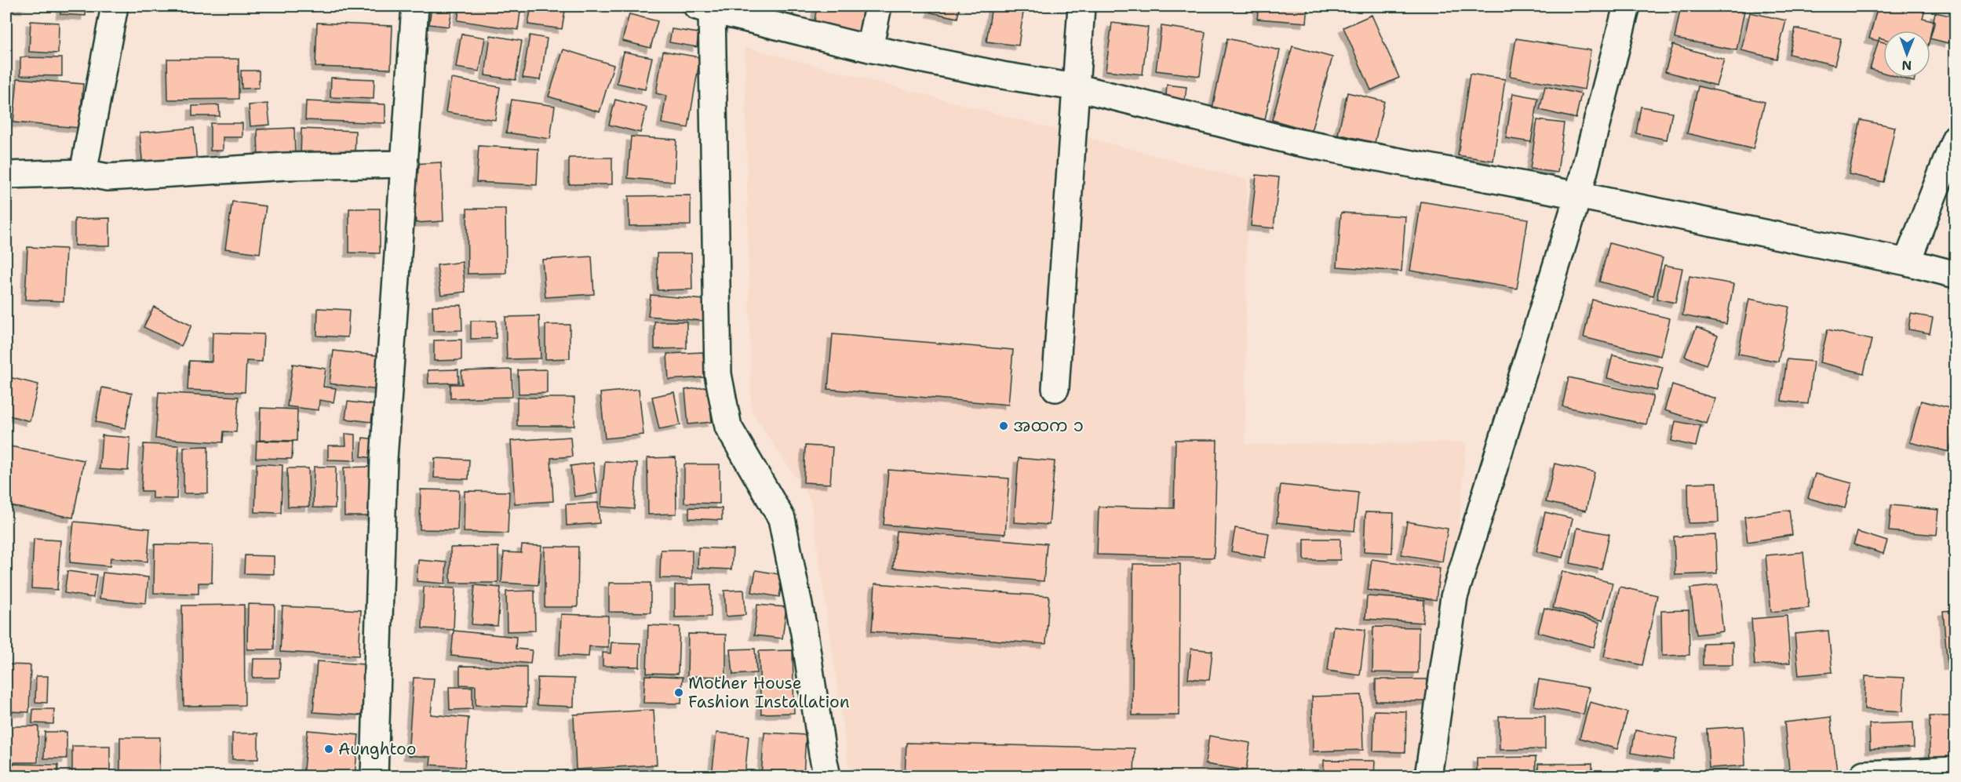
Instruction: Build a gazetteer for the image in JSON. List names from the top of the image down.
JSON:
{
  "places": ["အထက ၁", "Mother House Fashion Installation", "Aunghtoo"],
  "north": "bottom"
}
